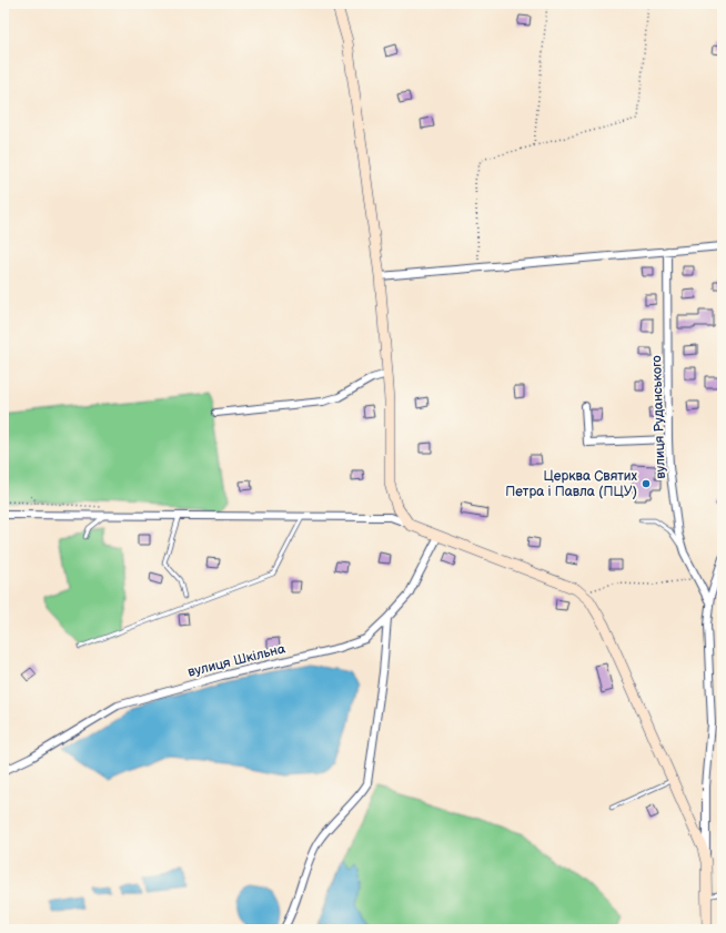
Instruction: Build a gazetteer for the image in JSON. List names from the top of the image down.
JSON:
{
  "streets": {
    "street": ["вулиця Руданського", "вулиця Шкільна"]
  },
  "places": ["Церква Святих Петра і Павла (ПЦУ)"]
}
